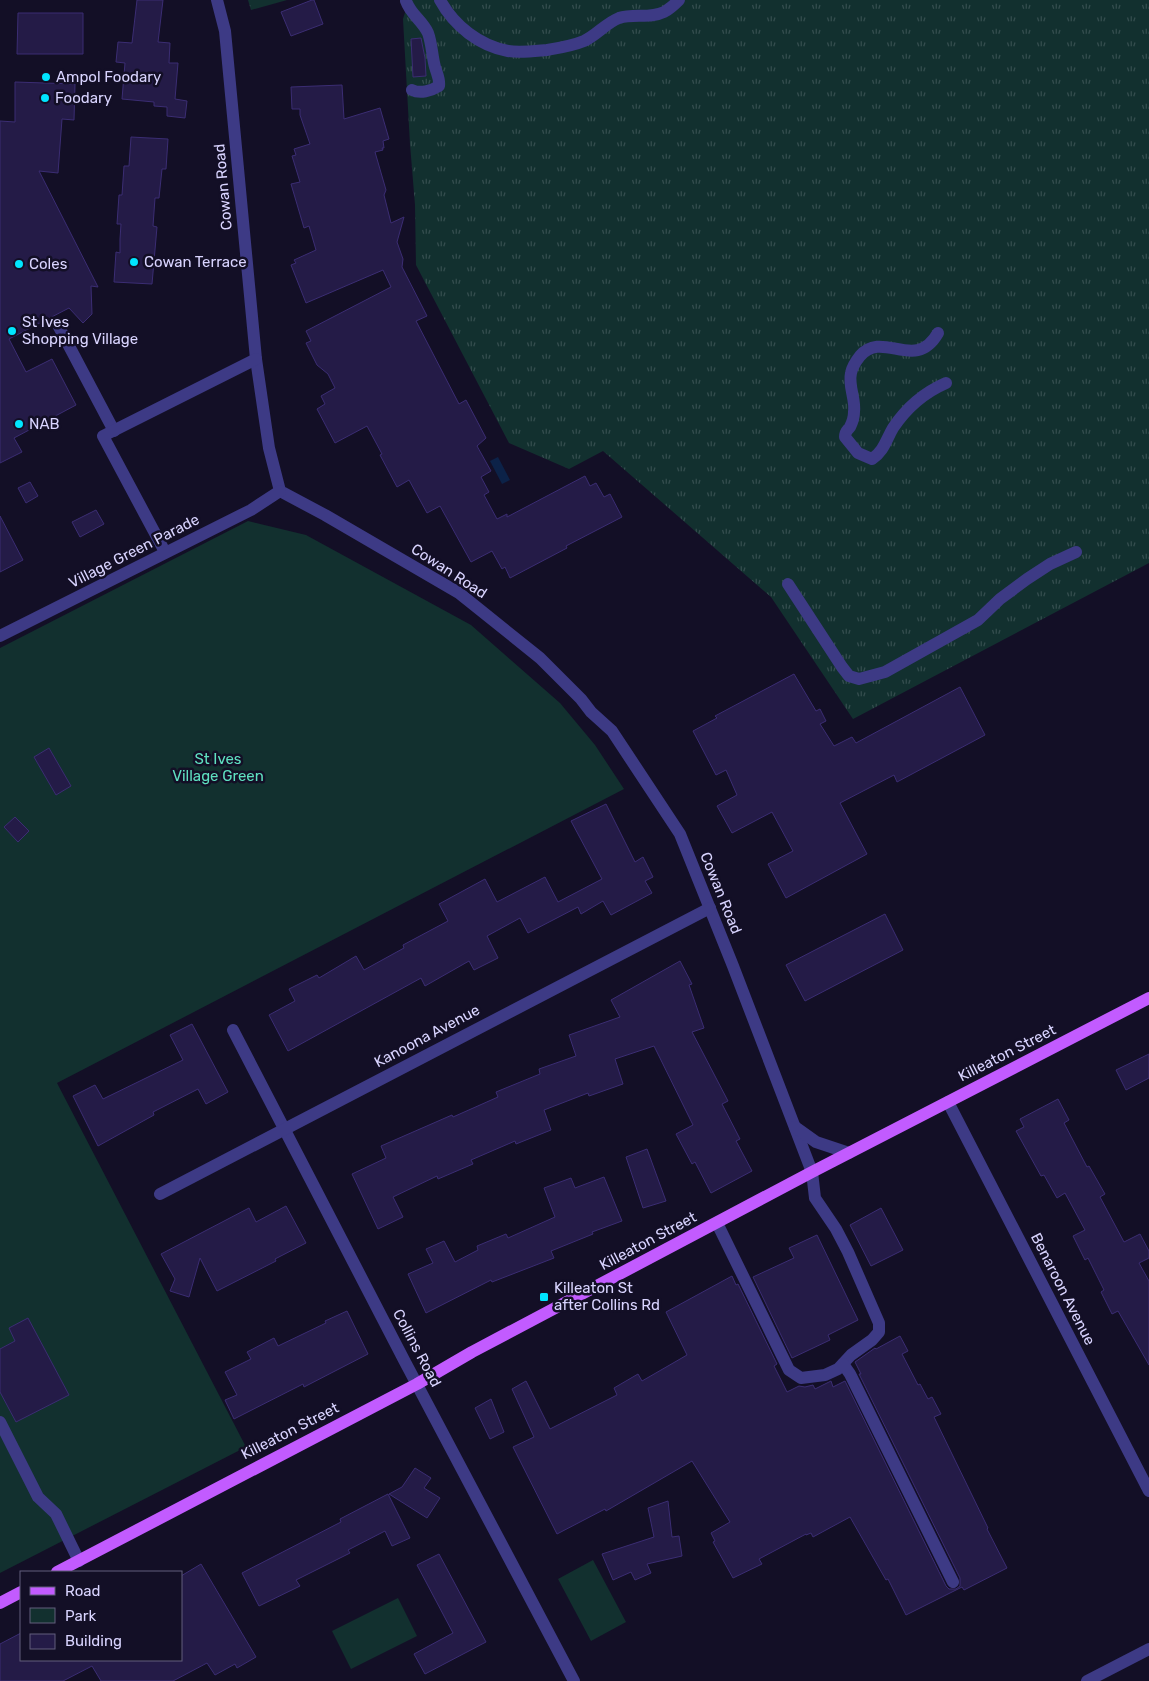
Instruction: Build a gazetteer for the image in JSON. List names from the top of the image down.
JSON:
{
  "streets": {
    "main road": ["Killeaton Street"],
    "street": [
      "Cowan Road",
      "Village Green Parade",
      "Kanoona Avenue",
      "Benaroon Avenue",
      "Collins Road"
    ]
  },
  "crossings": [
    ["Cowan Road", "Village Green Parade"],
    ["Cowan Road", "Kanoona Avenue"],
    ["Cowan Road", "Killeaton Street"],
    ["Kanoona Avenue", "Collins Road"],
    ["Killeaton Street", "Benaroon Avenue"],
    ["Killeaton Street", "Collins Road"]
  ],
  "parks": ["St Ives Village Green"],
  "places": {
    "other": [
      "Ampol Foodary",
      "Foodary",
      "Cowan Terrace",
      "Coles",
      "St Ives Shopping Village",
      "NAB"
    ],
    "transit": ["Killeaton St after Collins Rd"]
  },
  "legend": ["Road", "Park", "Building"]
}
